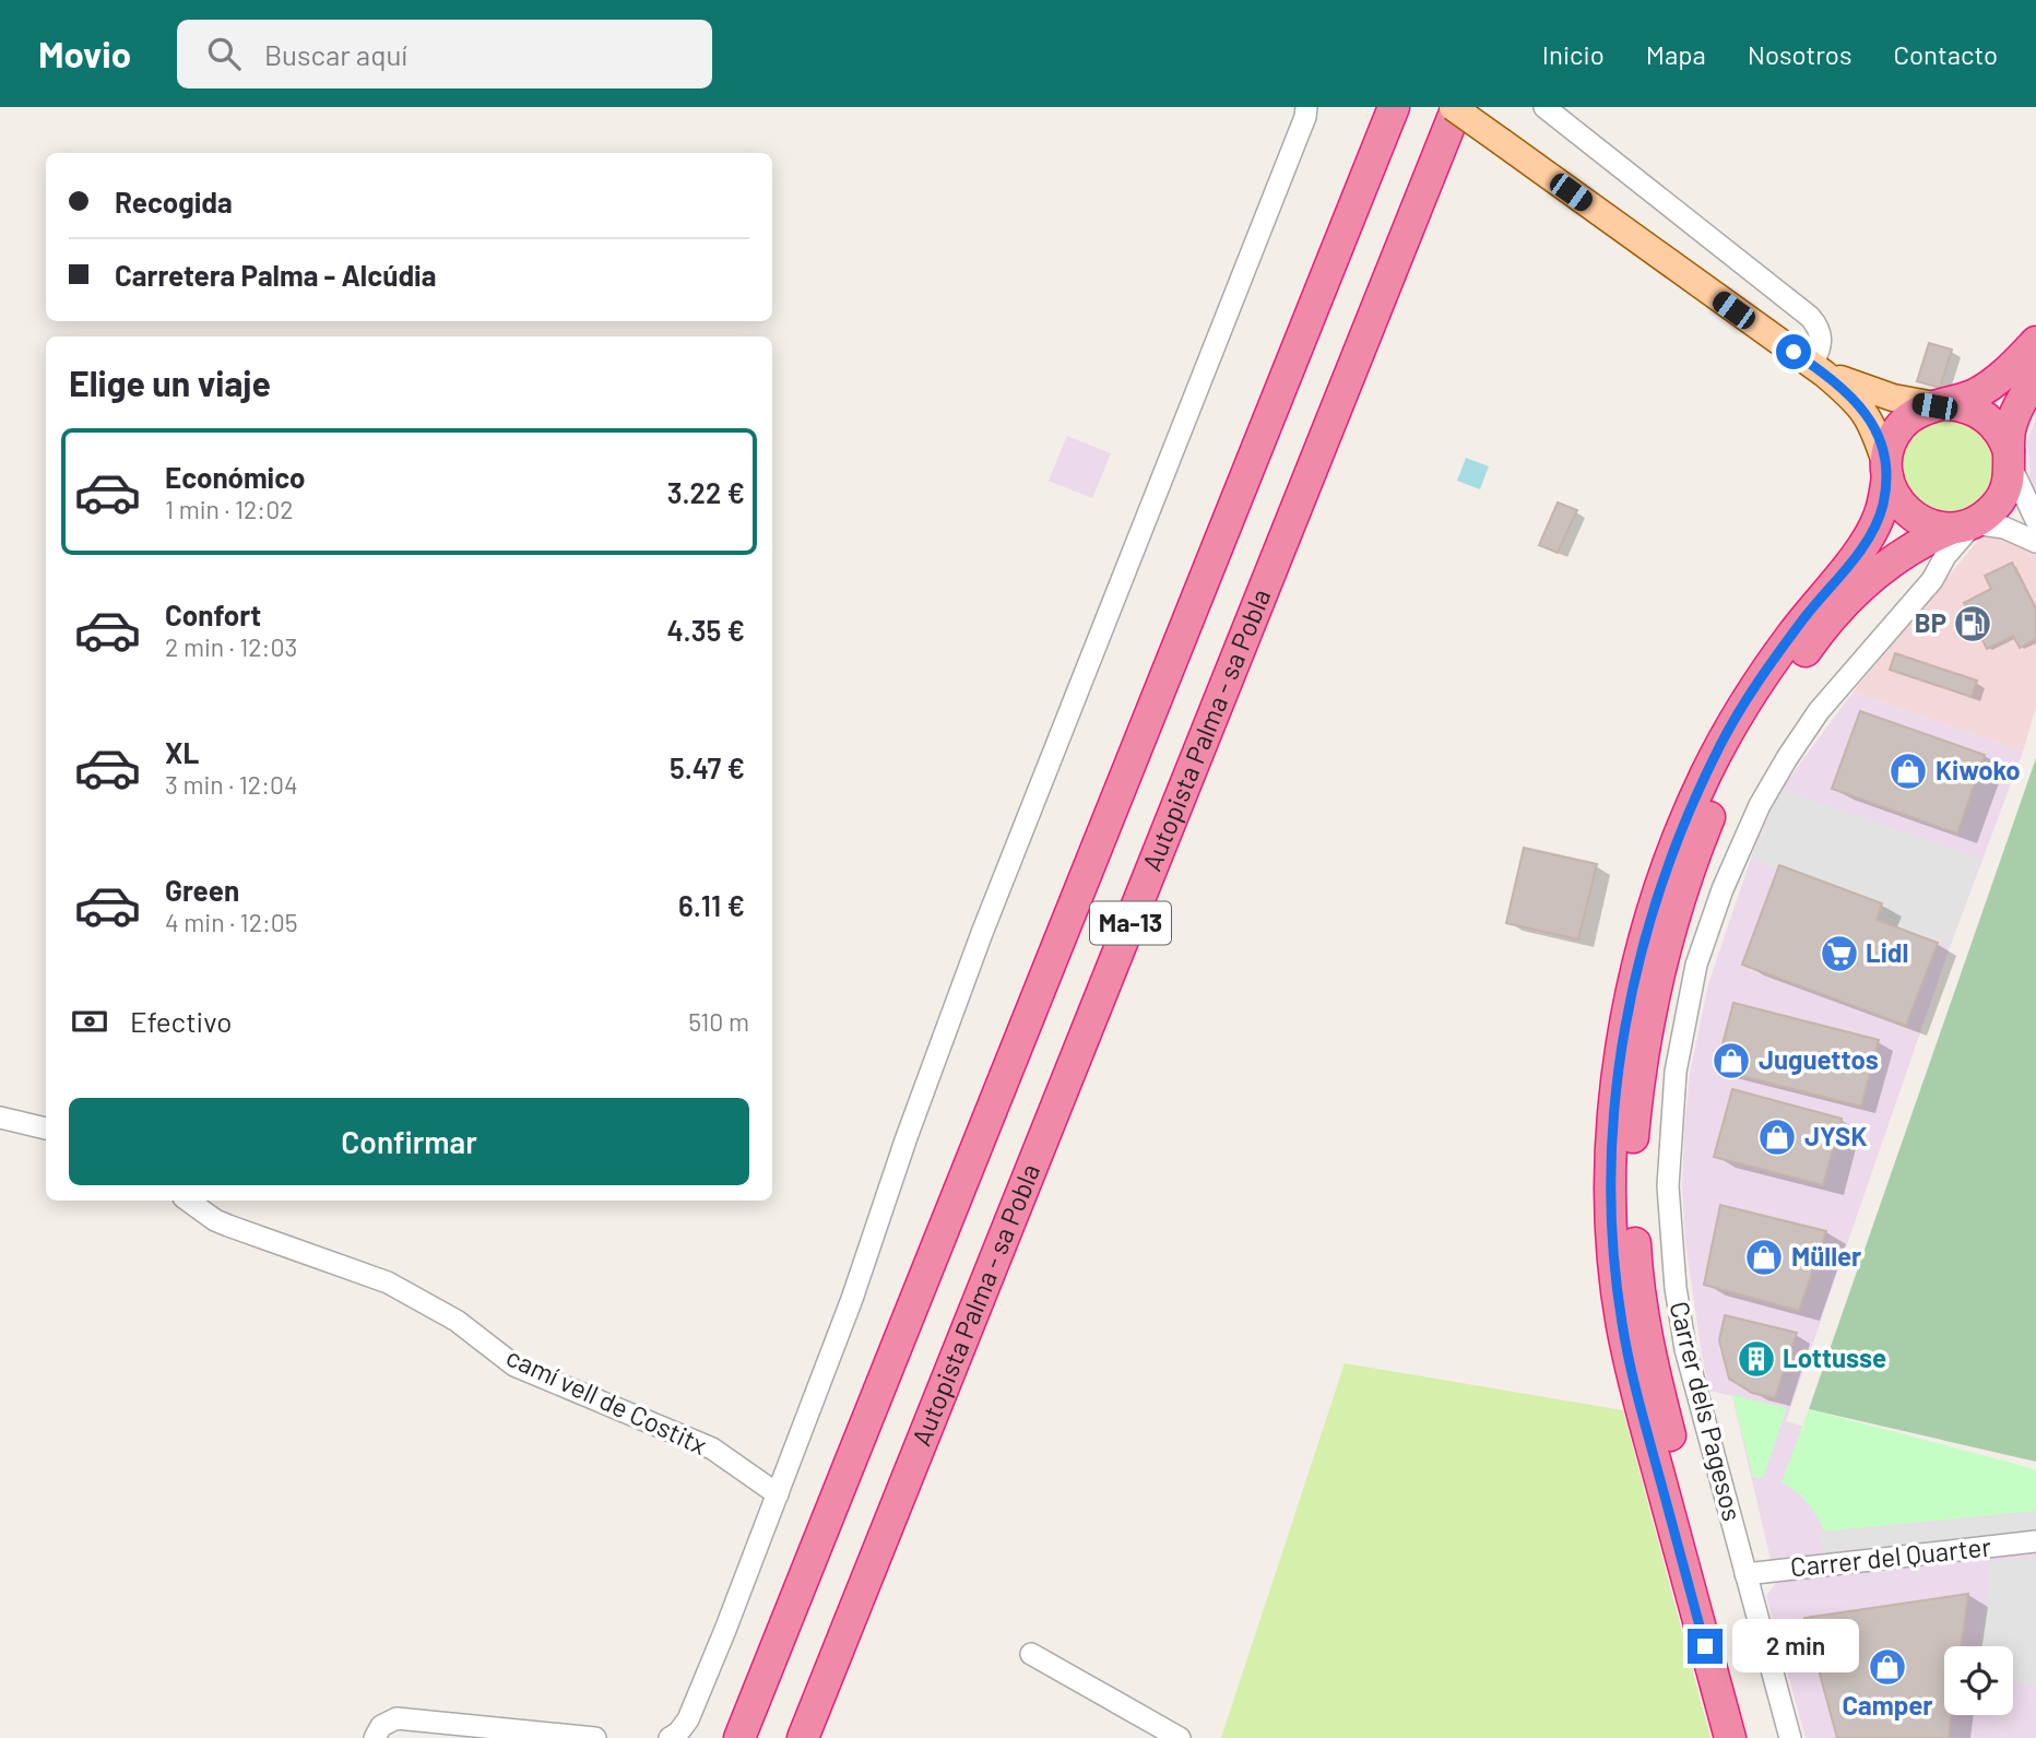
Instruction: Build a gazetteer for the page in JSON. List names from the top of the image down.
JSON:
{
  "streets": {
    "highway": ["Autopista Palma - sa Pobla", "Ma-13"],
    "street": ["camí vell de Costitx", "Carrer dels Pagesos", "Carrer del Quarter"]
  },
  "crossings": [
    ["Carrer dels Pagesos", "Carrer del Quarter"]
  ],
  "places": {
    "fuel station": ["BP"],
    "shop": [
      "Kiwoko",
      "Juguettos",
      "JYSK",
      "Müller",
      "Camper"
    ],
    "supermarket": ["Lidl"],
    "building": ["Lottusse"]
  },
  "page": {
    "header": "Movio",
    "search": "Buscar aquí",
    "nav": [
      "Inicio",
      "Mapa",
      "Nosotros",
      "Contacto"
    ],
    "banner": ["Recogida", "Carretera Palma - Alcúdia"],
    "heading": "Elige un viaje",
    "list": [
      {
        "name": "Económico",
        "note": "1 min · 12:02",
        "value": "3.22 €"
      },
      {
        "name": "Confort",
        "note": "2 min · 12:03",
        "value": "4.35 €"
      },
      {
        "name": "XL",
        "note": "3 min · 12:04",
        "value": "5.47 €"
      },
      {
        "name": "Green",
        "note": "4 min · 12:05",
        "value": "6.11 €"
      }
    ],
    "pay": ["Efectivo", "510 m"],
    "buttons": "Confirmar",
    "bubble": "2 min"
  }
}
